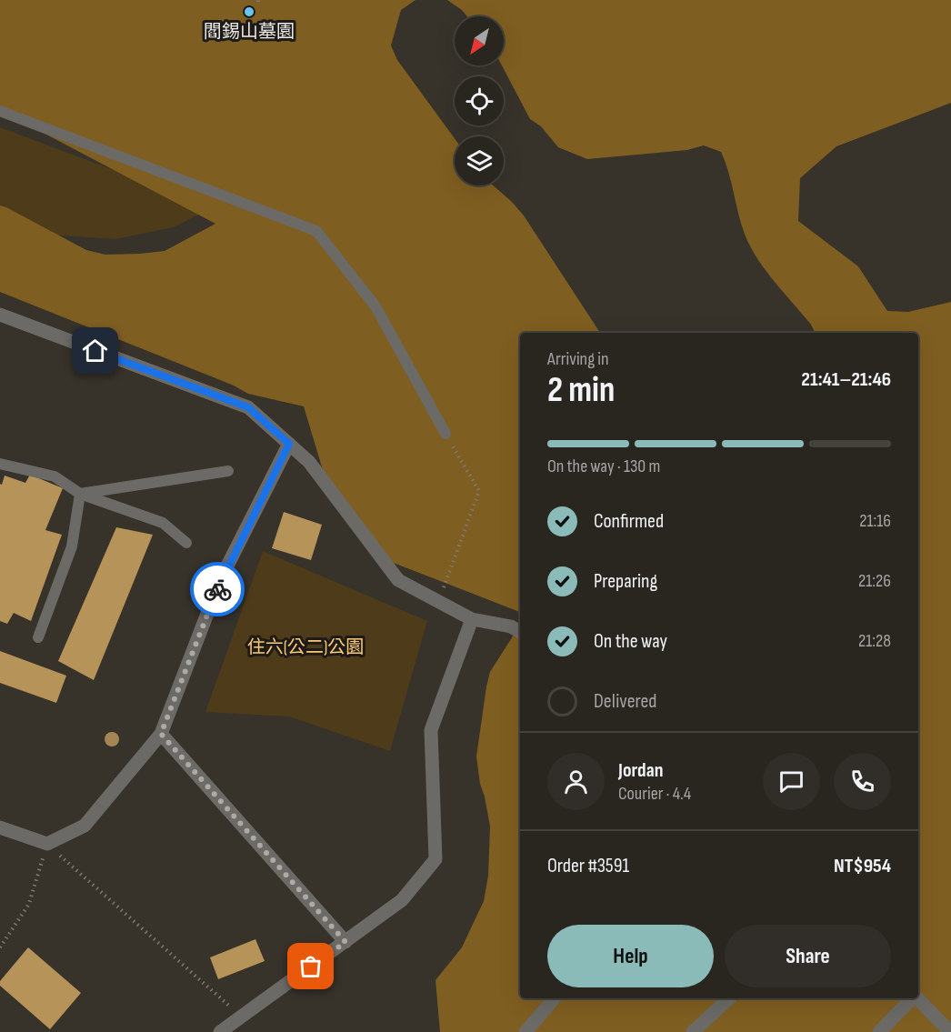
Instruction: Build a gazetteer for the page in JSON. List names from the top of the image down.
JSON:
{
  "parks": ["住六(公二)公園"],
  "places": ["閻錫山墓園"],
  "north": "bottom left",
  "page": {
    "heading": ["2 min", "Arriving in", "21:41–21:46"],
    "panel": [
      "Jordan",
      "Courier · 4.4",
      "Order #3591",
      "NT$954"
    ],
    "bar": "On the way · 130 m",
    "list": [
      ["Confirmed", "21:16"],
      ["Preparing", "21:26"],
      ["On the way", "21:28"],
      "Delivered"
    ],
    "buttons": ["Help", "Share"]
  }
}
